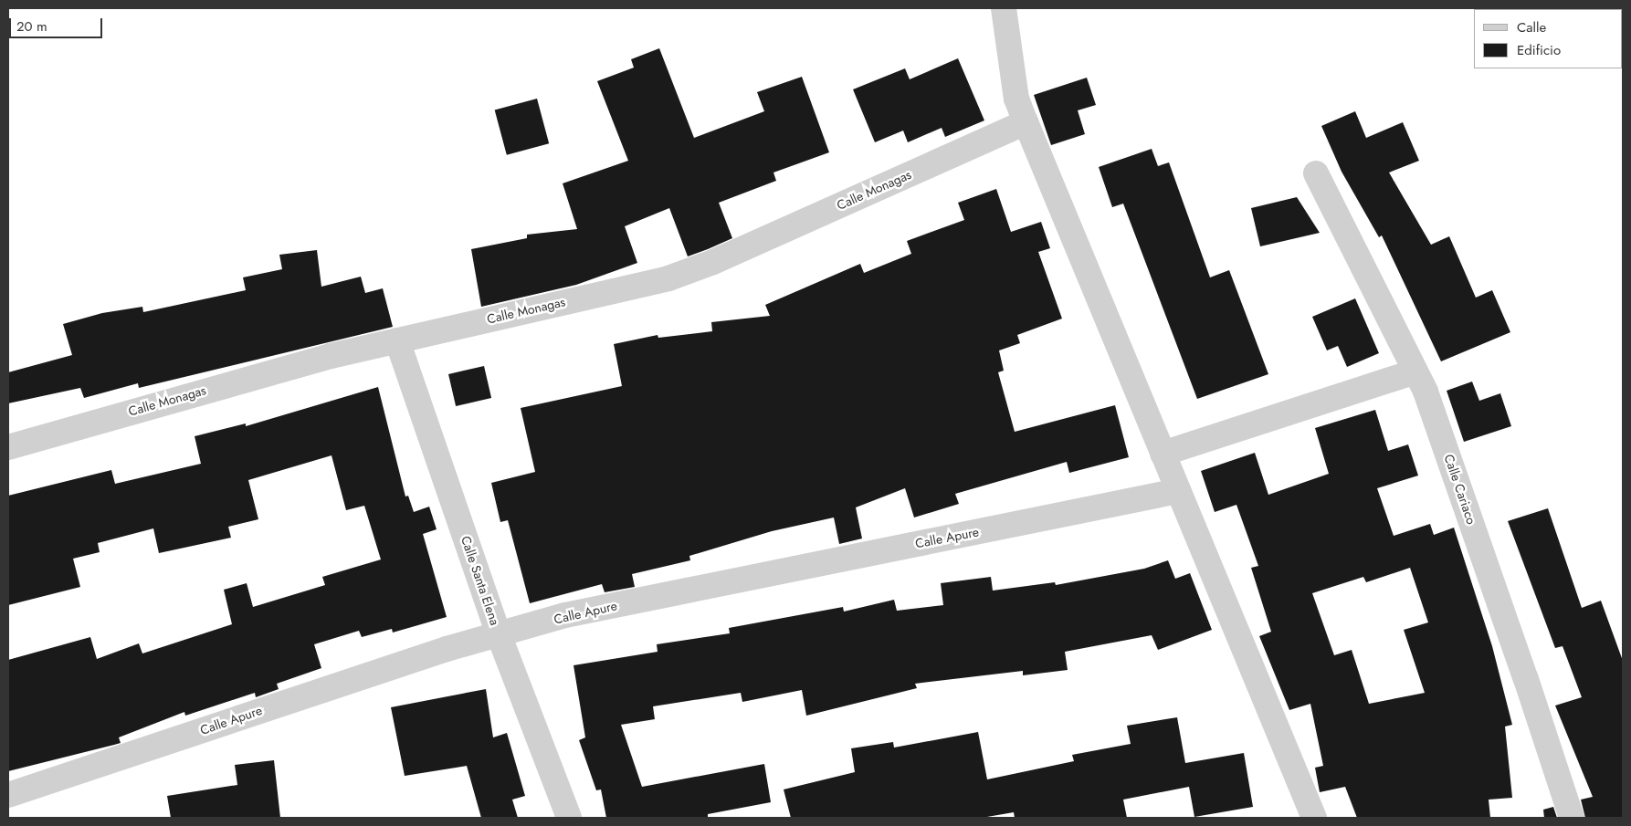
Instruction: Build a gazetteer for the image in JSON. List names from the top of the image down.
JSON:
{
  "streets": {
    "street": [
      "Calle Monagas",
      "Calle Cariaco",
      "Calle Apure",
      "Calle Santa Elena"
    ]
  },
  "crossings": [
    ["Calle Monagas", "Calle Santa Elena"],
    ["Calle Apure", "Calle Santa Elena"]
  ],
  "legend": ["Calle", "Edificio"],
  "scale_bar": "20 m"
}
